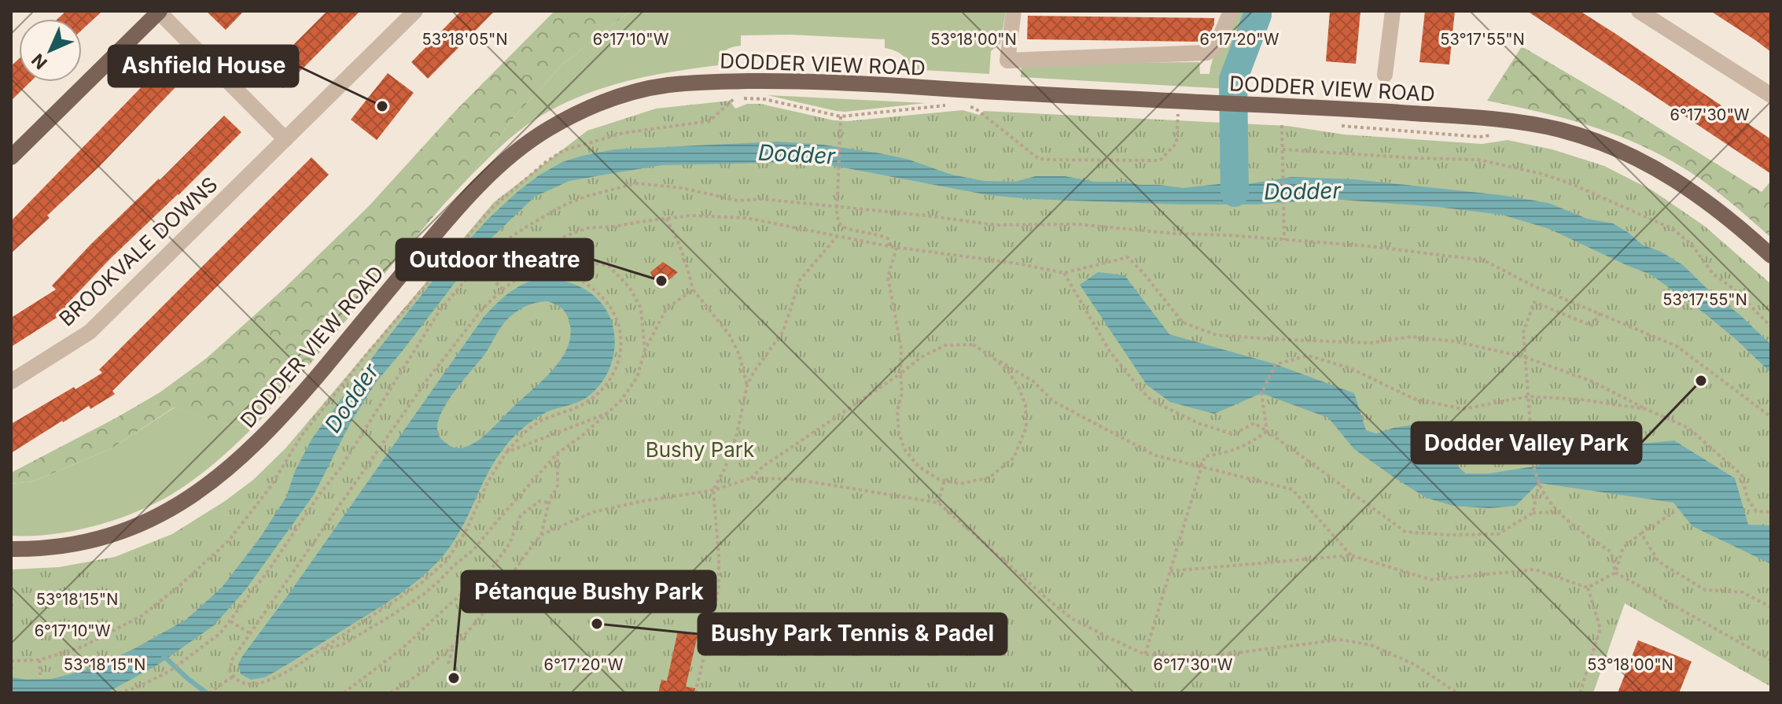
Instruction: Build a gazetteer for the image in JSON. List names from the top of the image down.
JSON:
{
  "streets": {
    "main road": ["DODDER VIEW ROAD"],
    "street": ["BROOKVALE DOWNS"]
  },
  "water": ["Dodder"],
  "parks": ["Bushy Park"],
  "places": [
    "Ashfield House",
    "Outdoor theatre",
    "Dodder Valley Park",
    "Bushy Park Tennis & Padel",
    "Pétanque Bushy Park"
  ],
  "north": "bottom left",
  "coordinates": [
    "53°17'55\"N",
    "53°18'05\"N",
    "6°17'10\"W",
    "53°18'00\"N",
    "6°17'20\"W",
    "6°17'30\"W",
    "53°18'15\"N"
  ]
}
